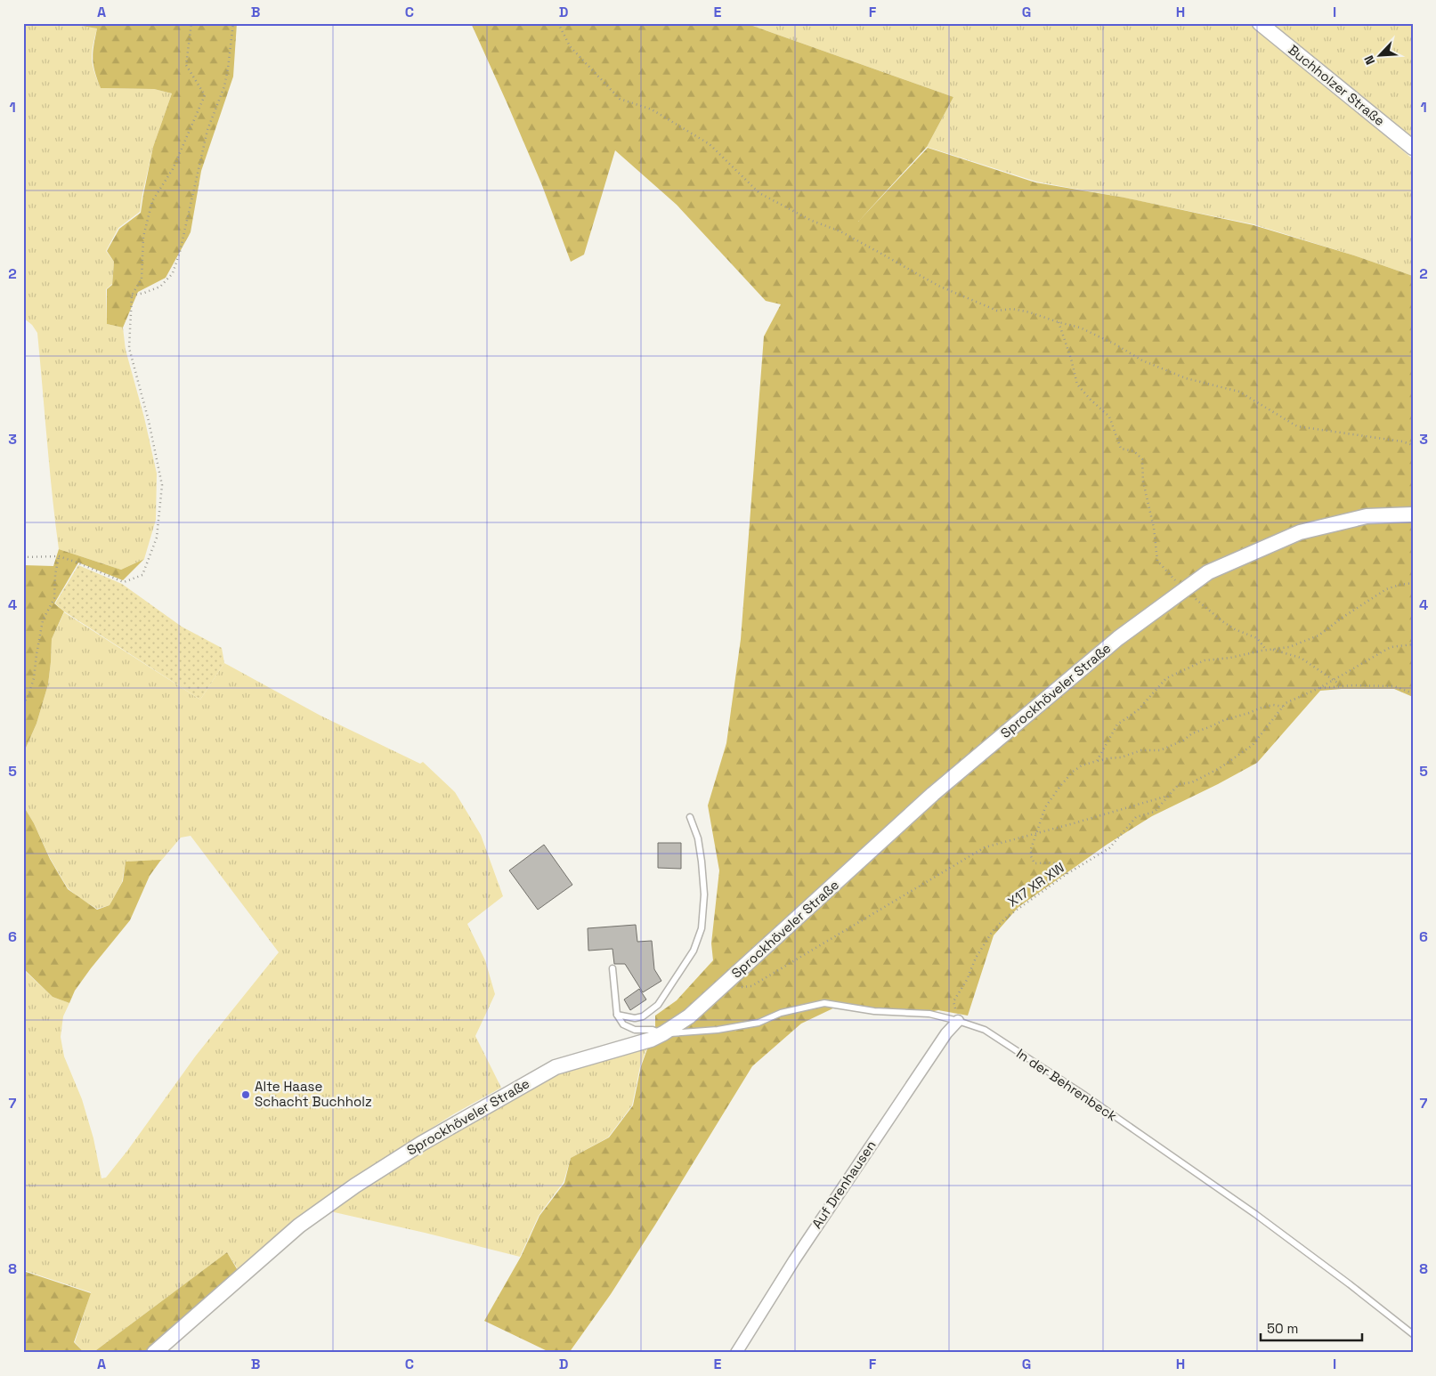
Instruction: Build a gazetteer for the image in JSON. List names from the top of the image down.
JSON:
{
  "streets": {
    "street": ["Buchholzer Straße", "Sprockhöveler Straße", "Auf Drenhausen"],
    "lane": ["In der Behrenbeck"],
    "path": ["X17 XR XW"]
  },
  "crossings": [
    ["Sprockhöveler Straße", "In der Behrenbeck"],
    ["X17 XR XW", "In der Behrenbeck"],
    ["X17 XR XW", "Auf Drenhausen"],
    ["In der Behrenbeck", "Auf Drenhausen"]
  ],
  "places": ["Alte Haase Schacht Buchholz"],
  "scale_bar": "50 m",
  "north": "bottom left",
  "grid": {
    "columns": [
      "A",
      "B",
      "C",
      "D",
      "E",
      "F",
      "G",
      "H",
      "I"
    ],
    "rows": [
      "1",
      "2",
      "3",
      "4",
      "5",
      "6",
      "7",
      "8"
    ]
  }
}
